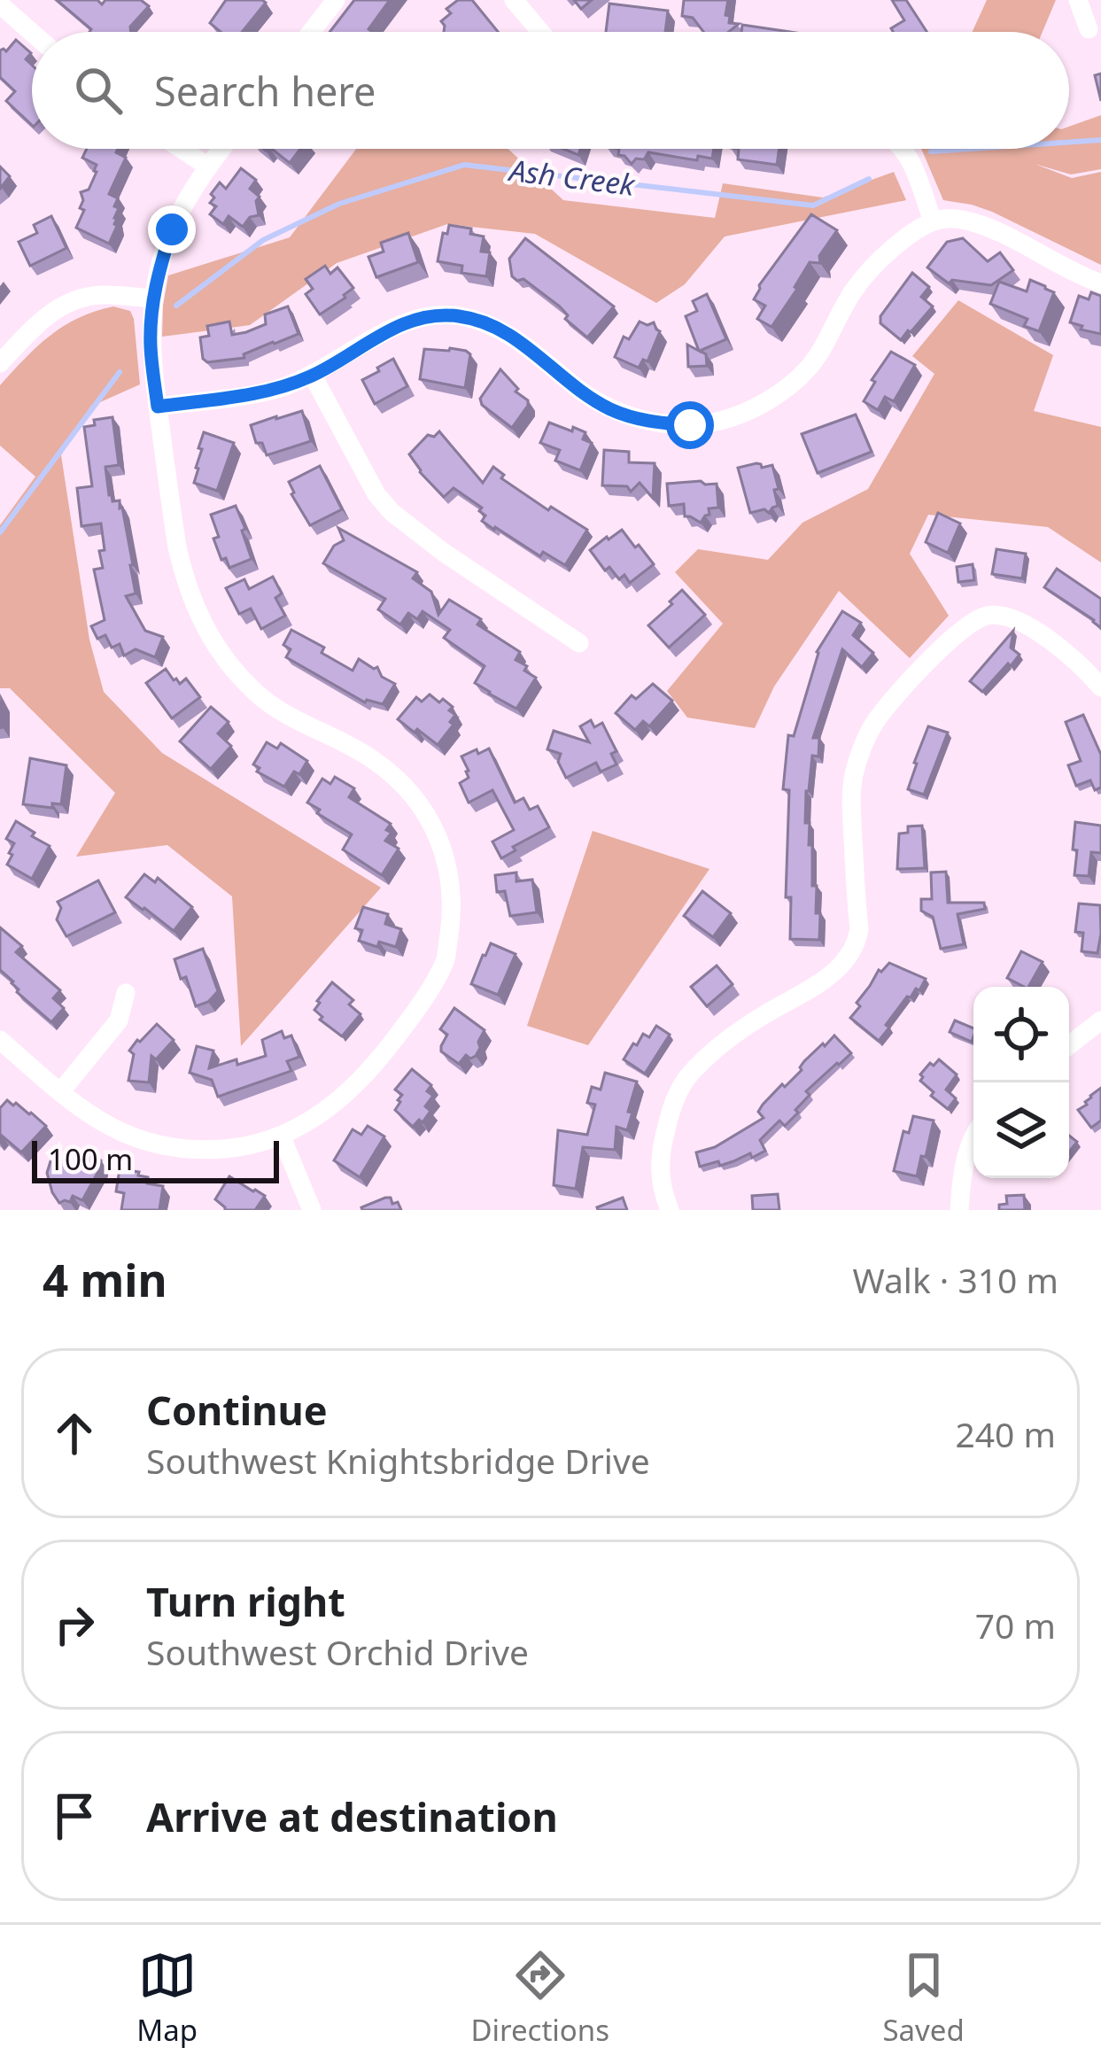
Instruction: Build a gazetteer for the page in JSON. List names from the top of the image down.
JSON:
{
  "water": ["Ash Creek"],
  "scale_bar": "100 m",
  "page": {
    "search": "Search here",
    "scale": "100 m",
    "heading": ["4 min", "Walk · 310 m"],
    "list": [
      ["Continue", "Southwest Knightsbridge Drive", "240 m"],
      ["Turn right", "Southwest Orchid Drive", "70 m"],
      "Arrive at destination"
    ],
    "nav": ["Map", "Directions", "Saved"]
  }
}
